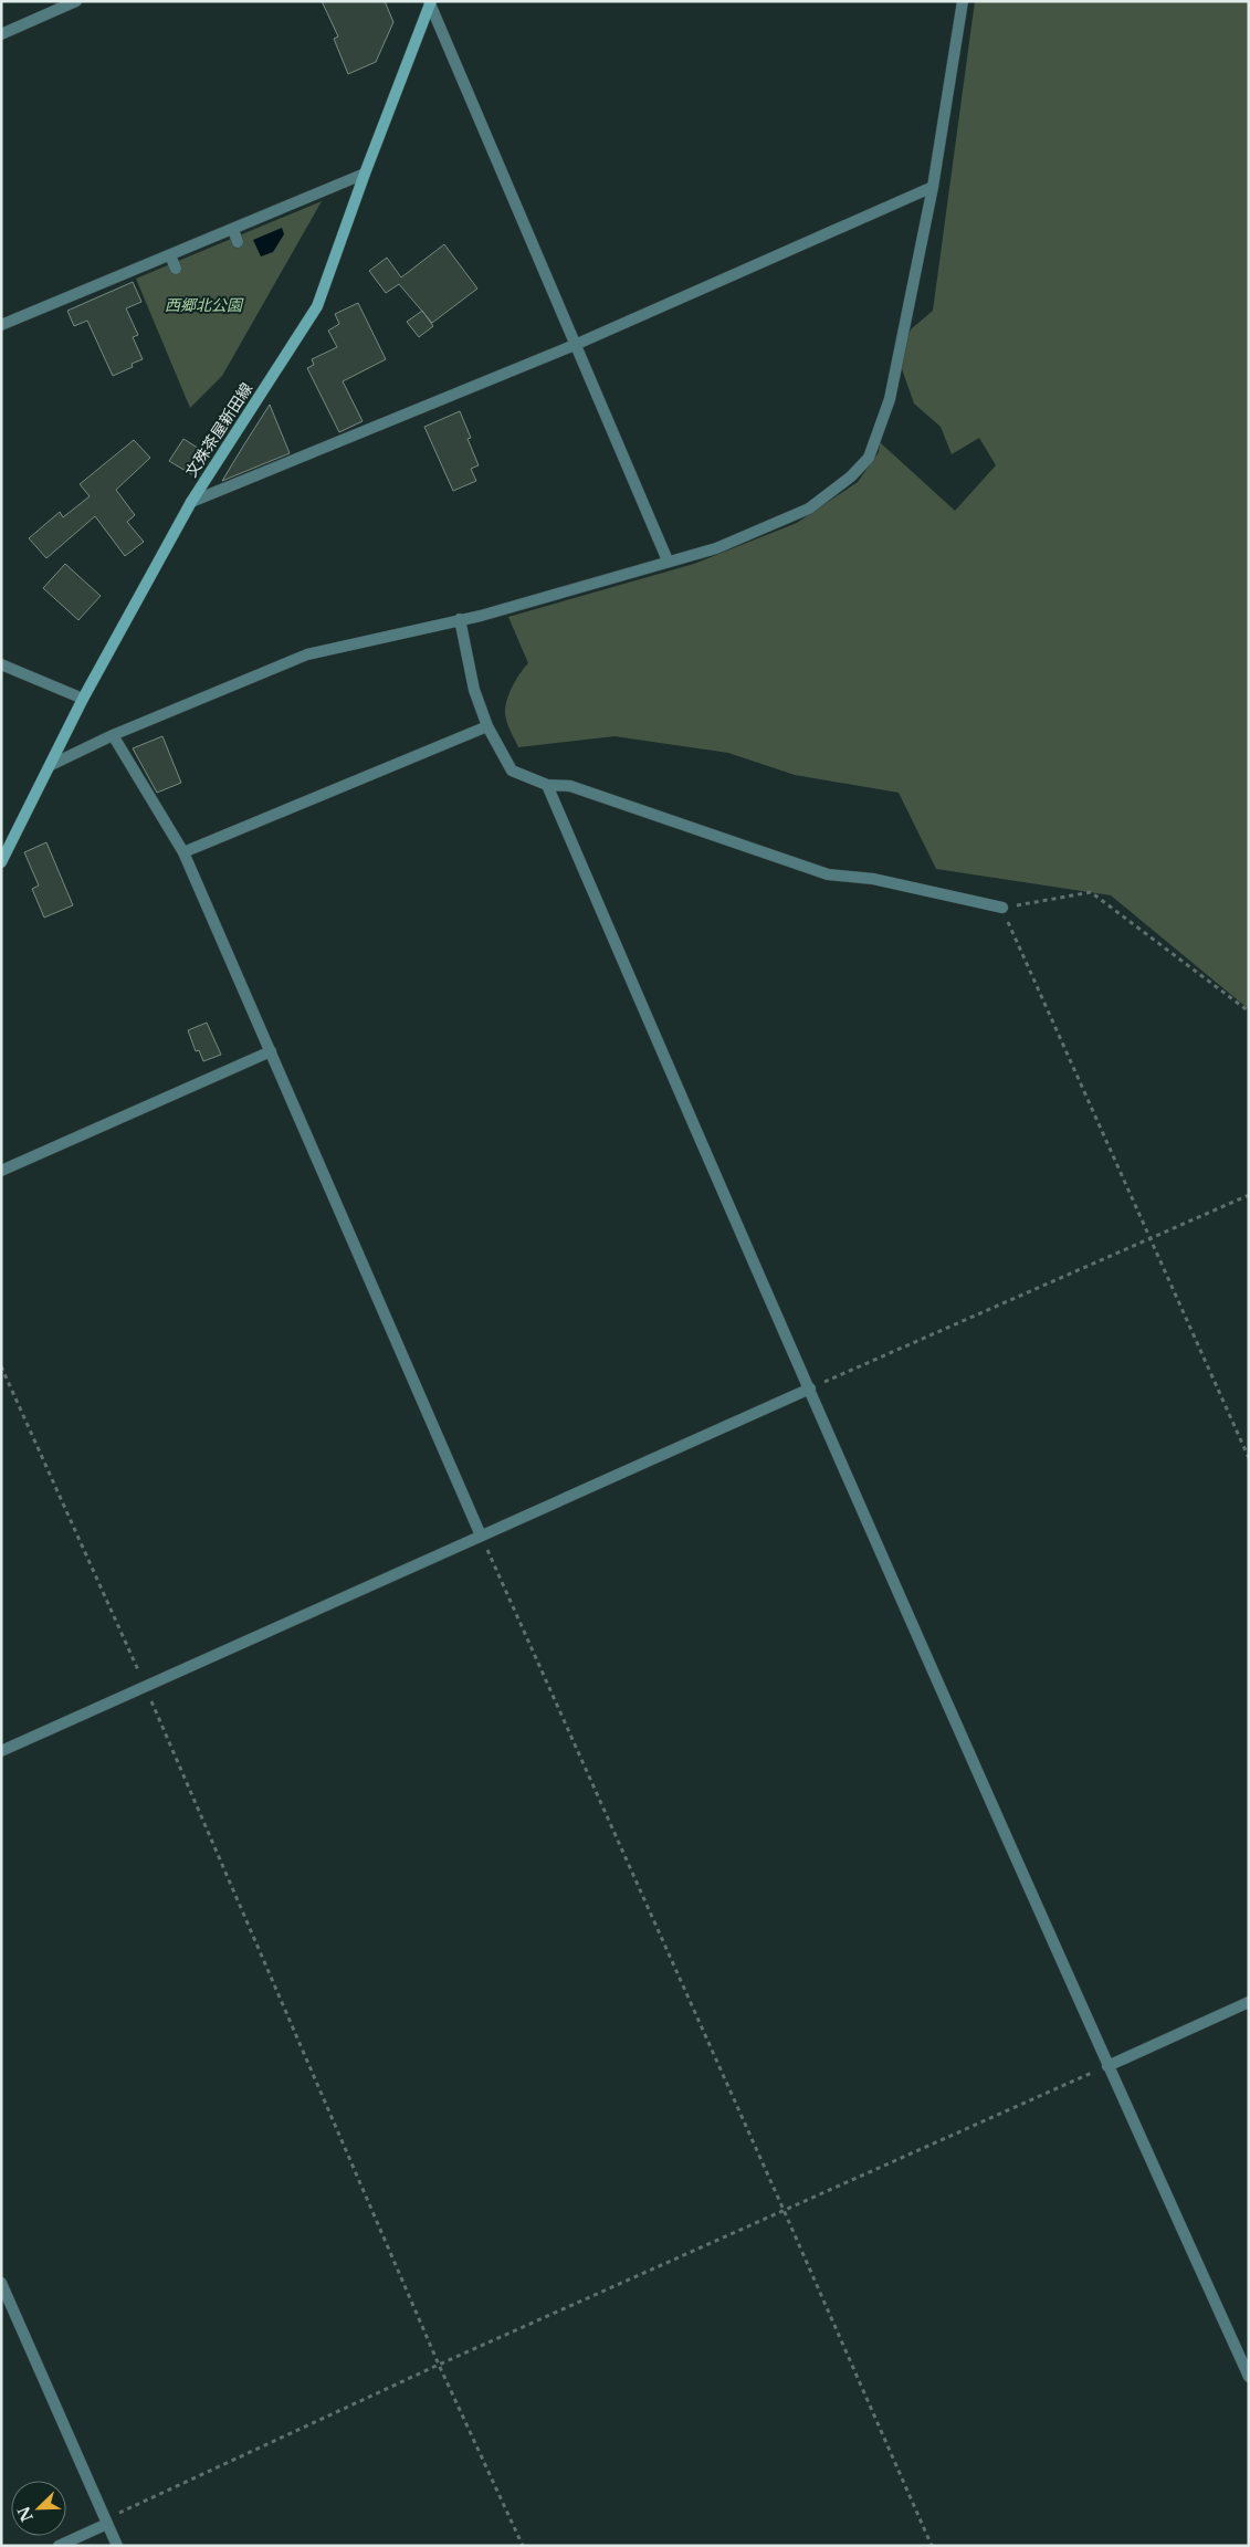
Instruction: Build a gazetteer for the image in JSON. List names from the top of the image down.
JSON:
{
  "streets": {
    "main road": ["文殊茶屋新田線"]
  },
  "parks": ["西郷北公園"],
  "north": "bottom left"
}
